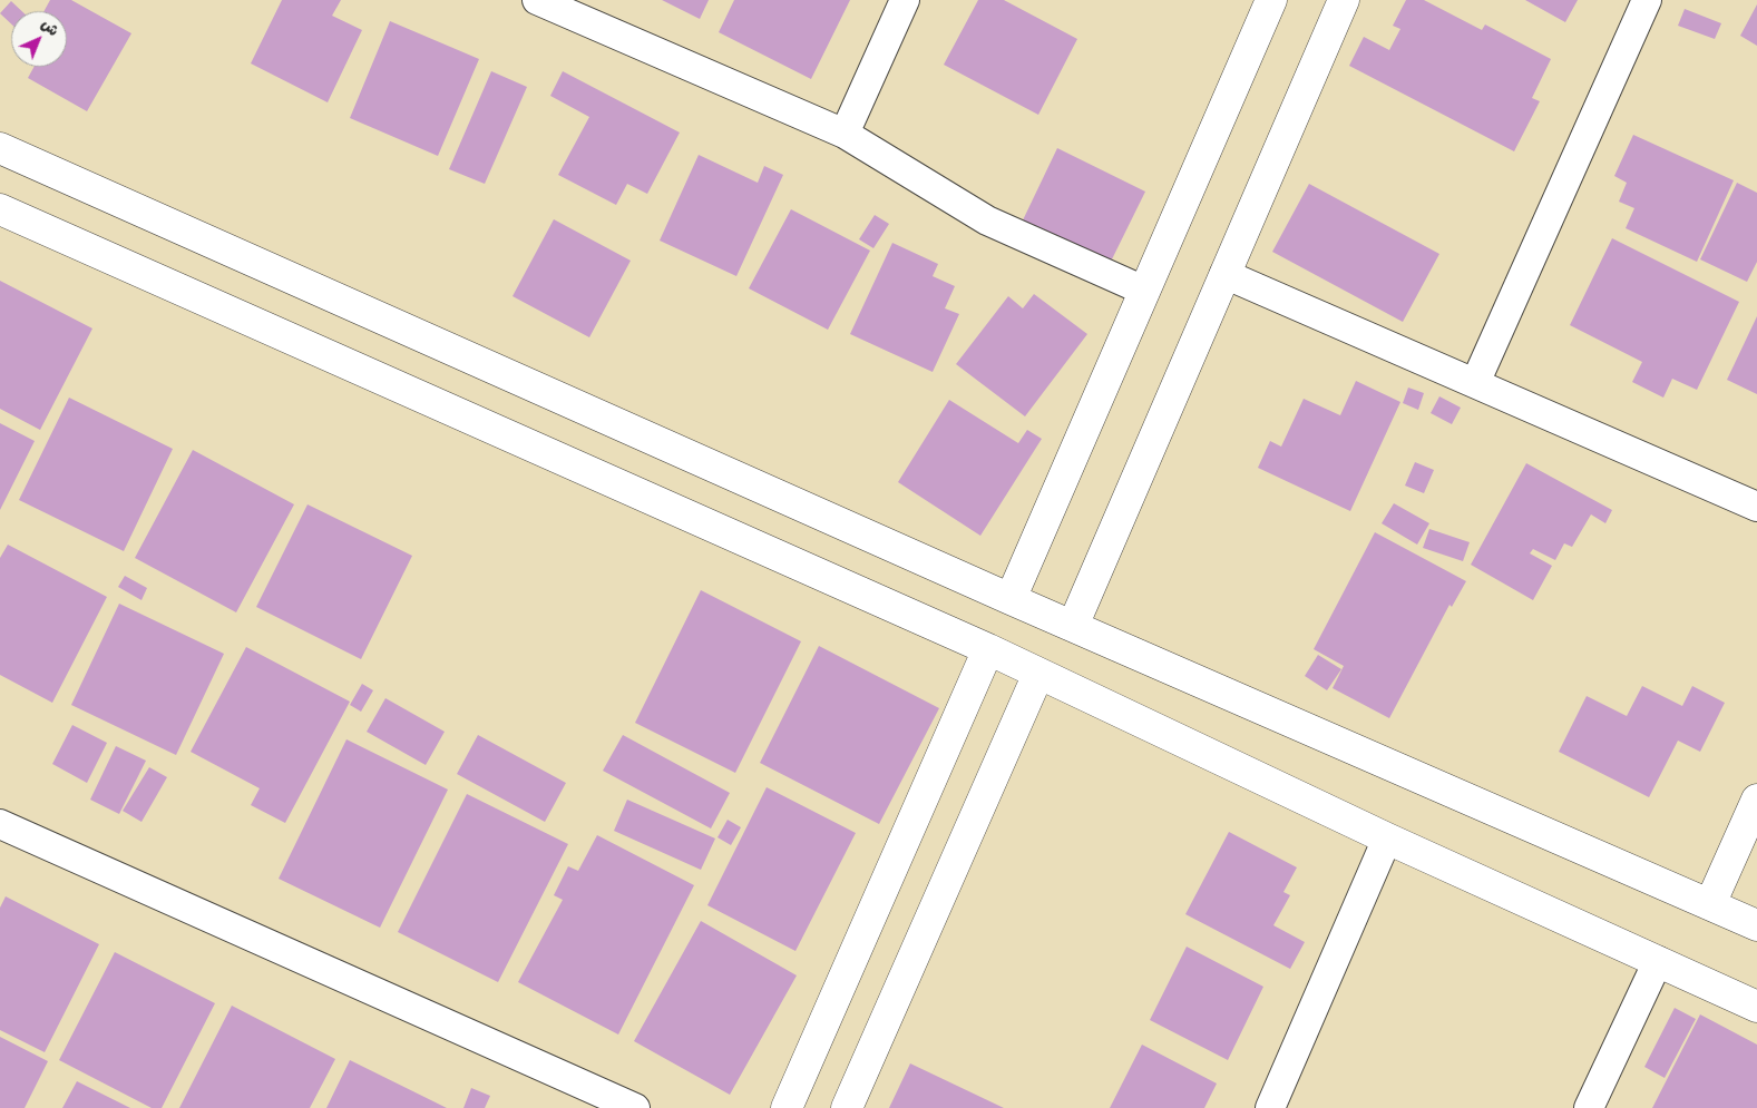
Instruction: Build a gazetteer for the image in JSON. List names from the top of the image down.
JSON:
{
  "north": "top right"
}
